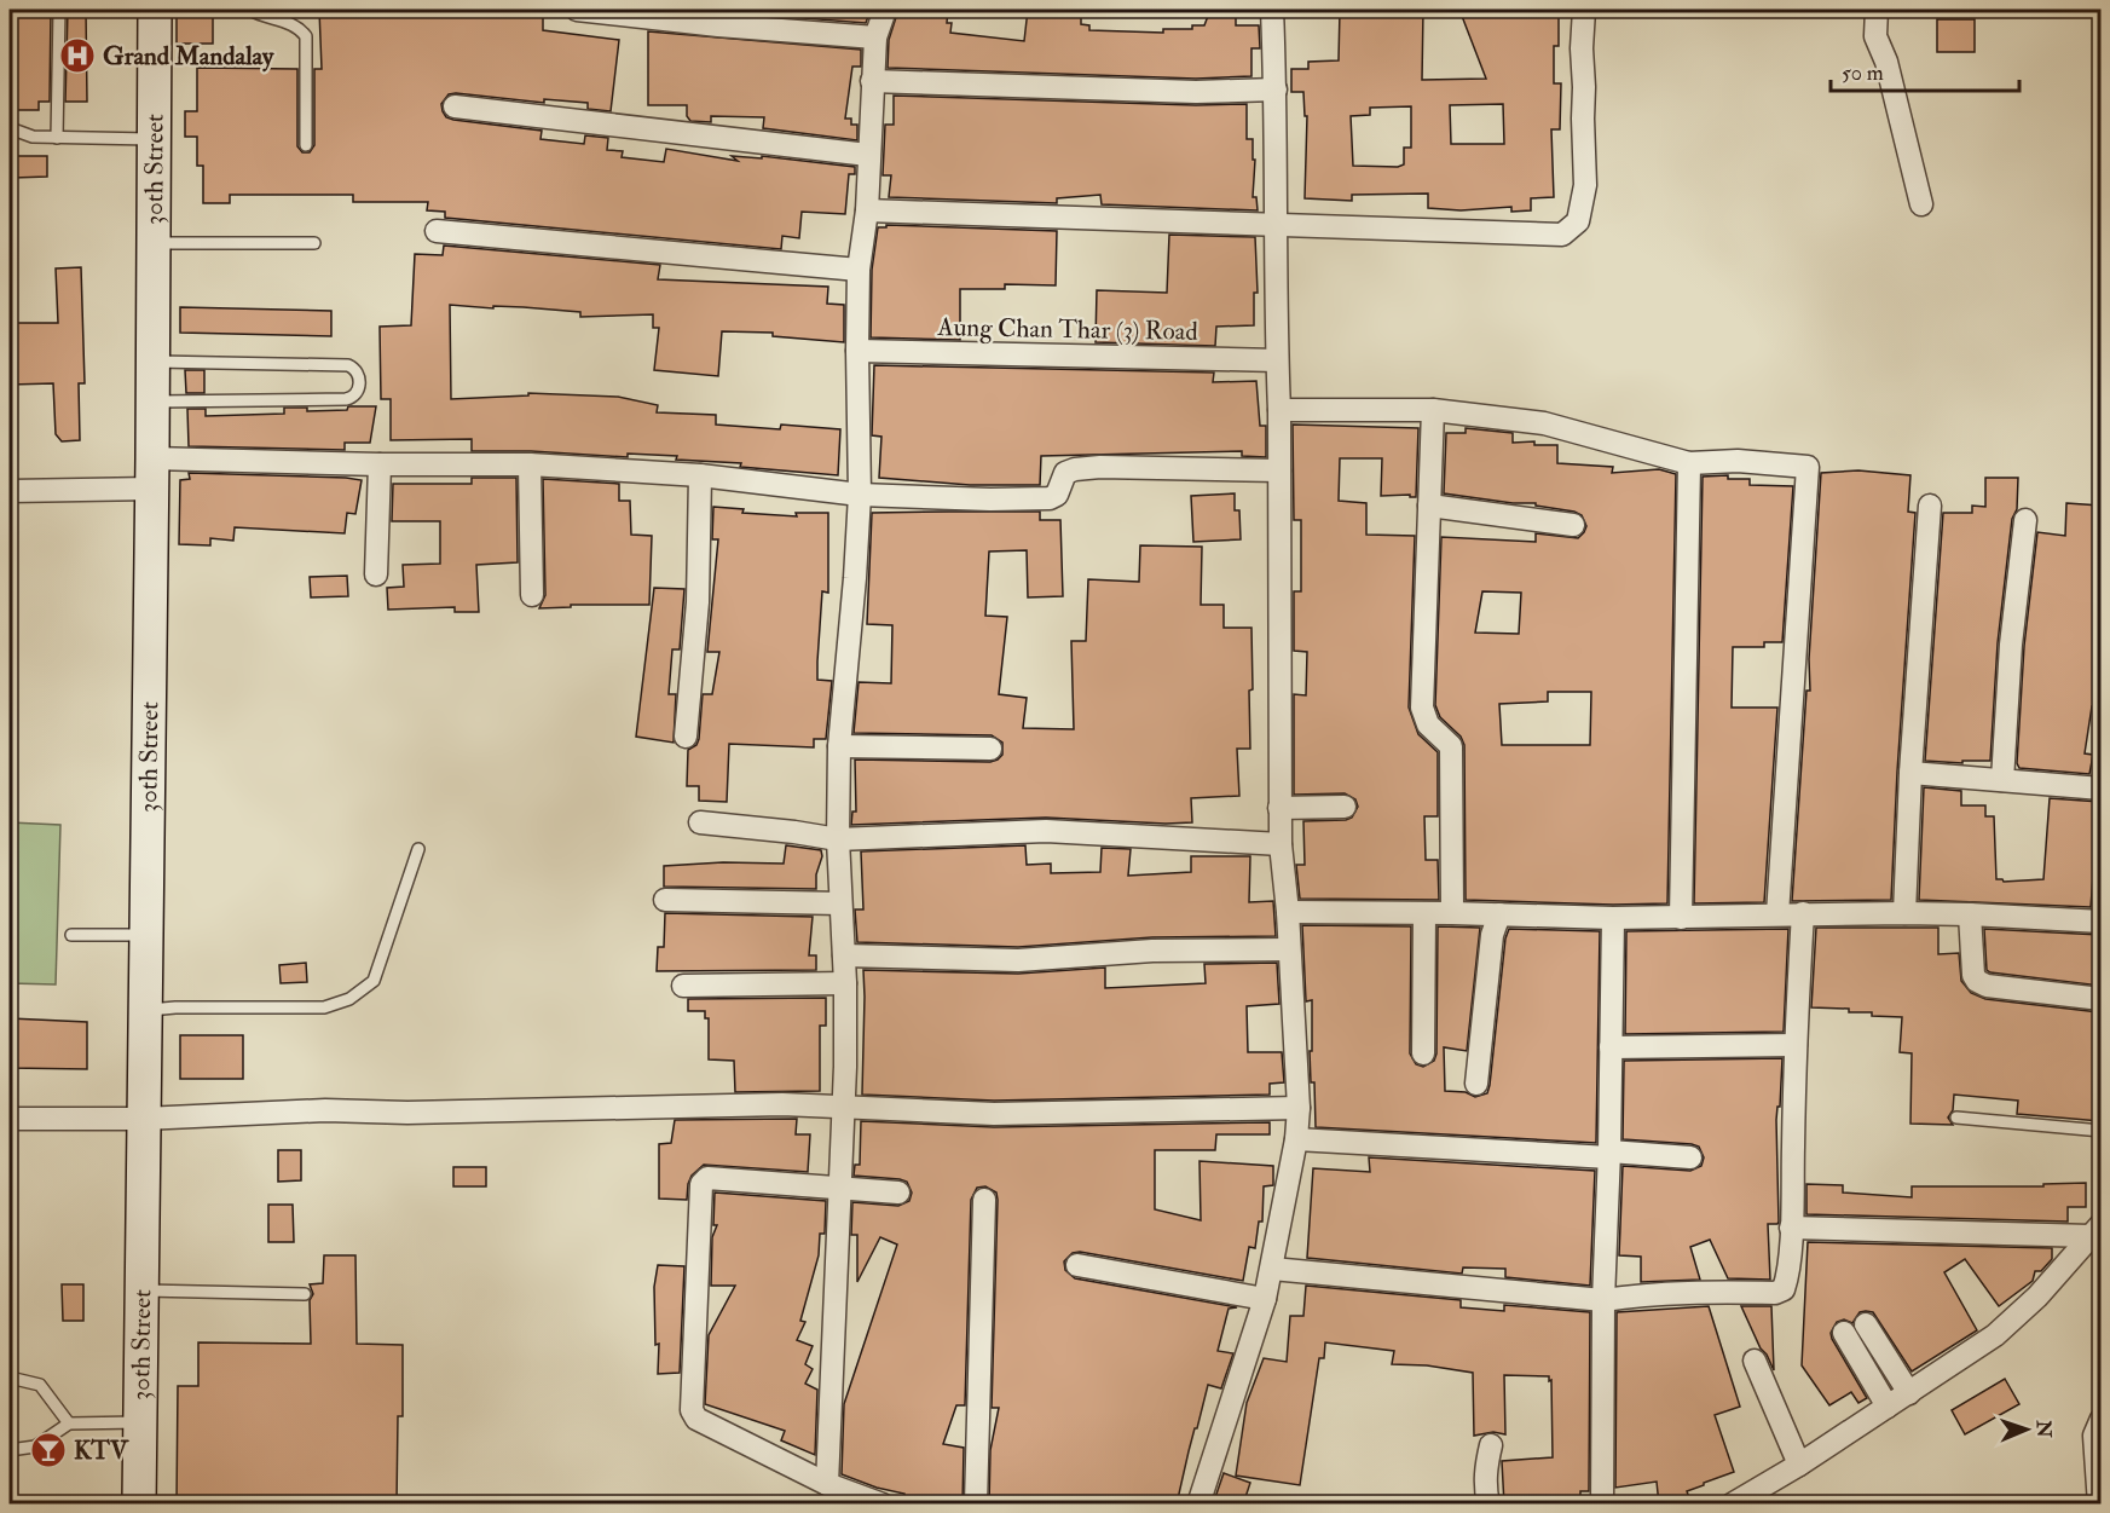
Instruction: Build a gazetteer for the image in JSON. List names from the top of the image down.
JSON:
{
  "streets": {
    "main road": ["30th Street"],
    "street": ["Aung Chan Thar (3) Road"]
  },
  "places": {
    "hospital": ["Grand Mandalay"],
    "bar": ["KTV"]
  },
  "scale_bar": "50 m",
  "north": "right"
}
